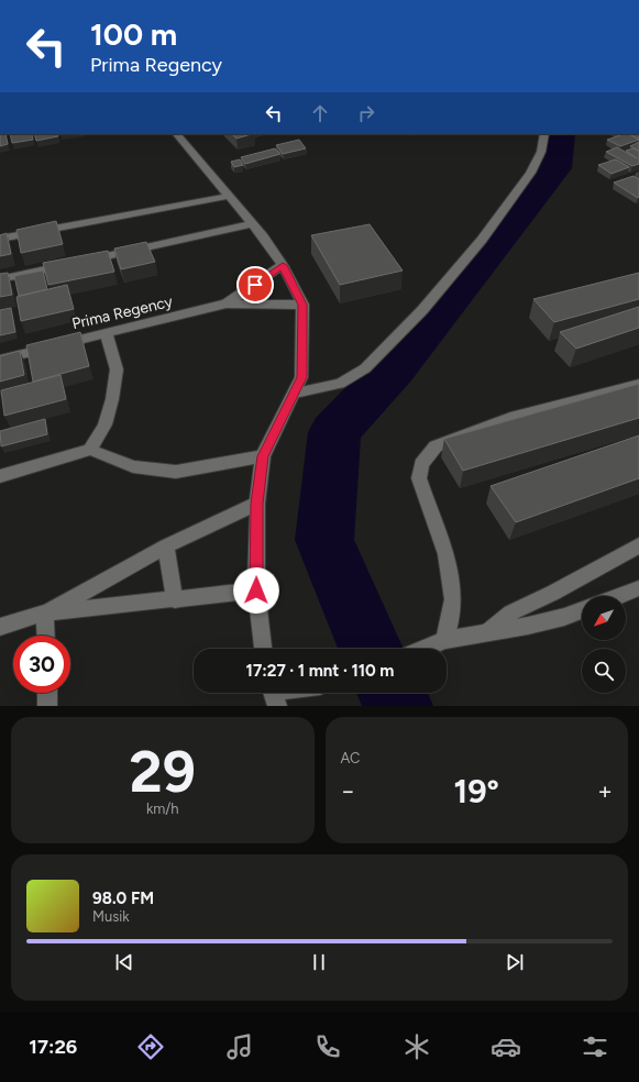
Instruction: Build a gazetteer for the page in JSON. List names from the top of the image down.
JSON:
{
  "streets": {
    "street": ["Prima Regency"]
  },
  "north": "bottom left",
  "page": {
    "turn": ["100 m", "Prima Regency"],
    "limit": "30",
    "trip": "17:27 · 1 mnt · 110 m",
    "tile": [
      ["29", "km/h"],
      "AC"
    ],
    "heat": ["−", "19°", "+"],
    "song": ["98.0 FM", "Musik"],
    "tabs": "17:26"
  }
}
